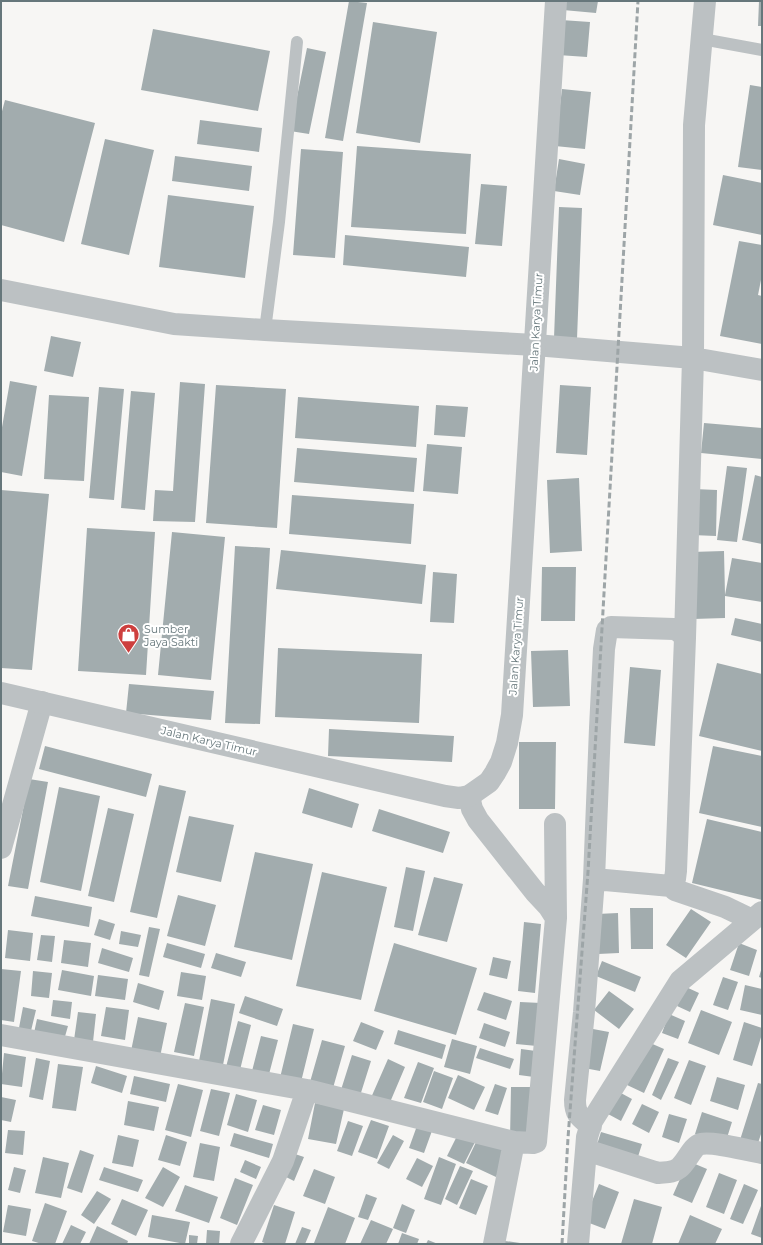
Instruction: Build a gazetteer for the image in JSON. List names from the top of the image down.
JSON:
{
  "streets": {
    "street": ["Jalan Karya Timur"]
  },
  "places": {
    "shop": ["Sumber Jaya Sakti"]
  }
}
